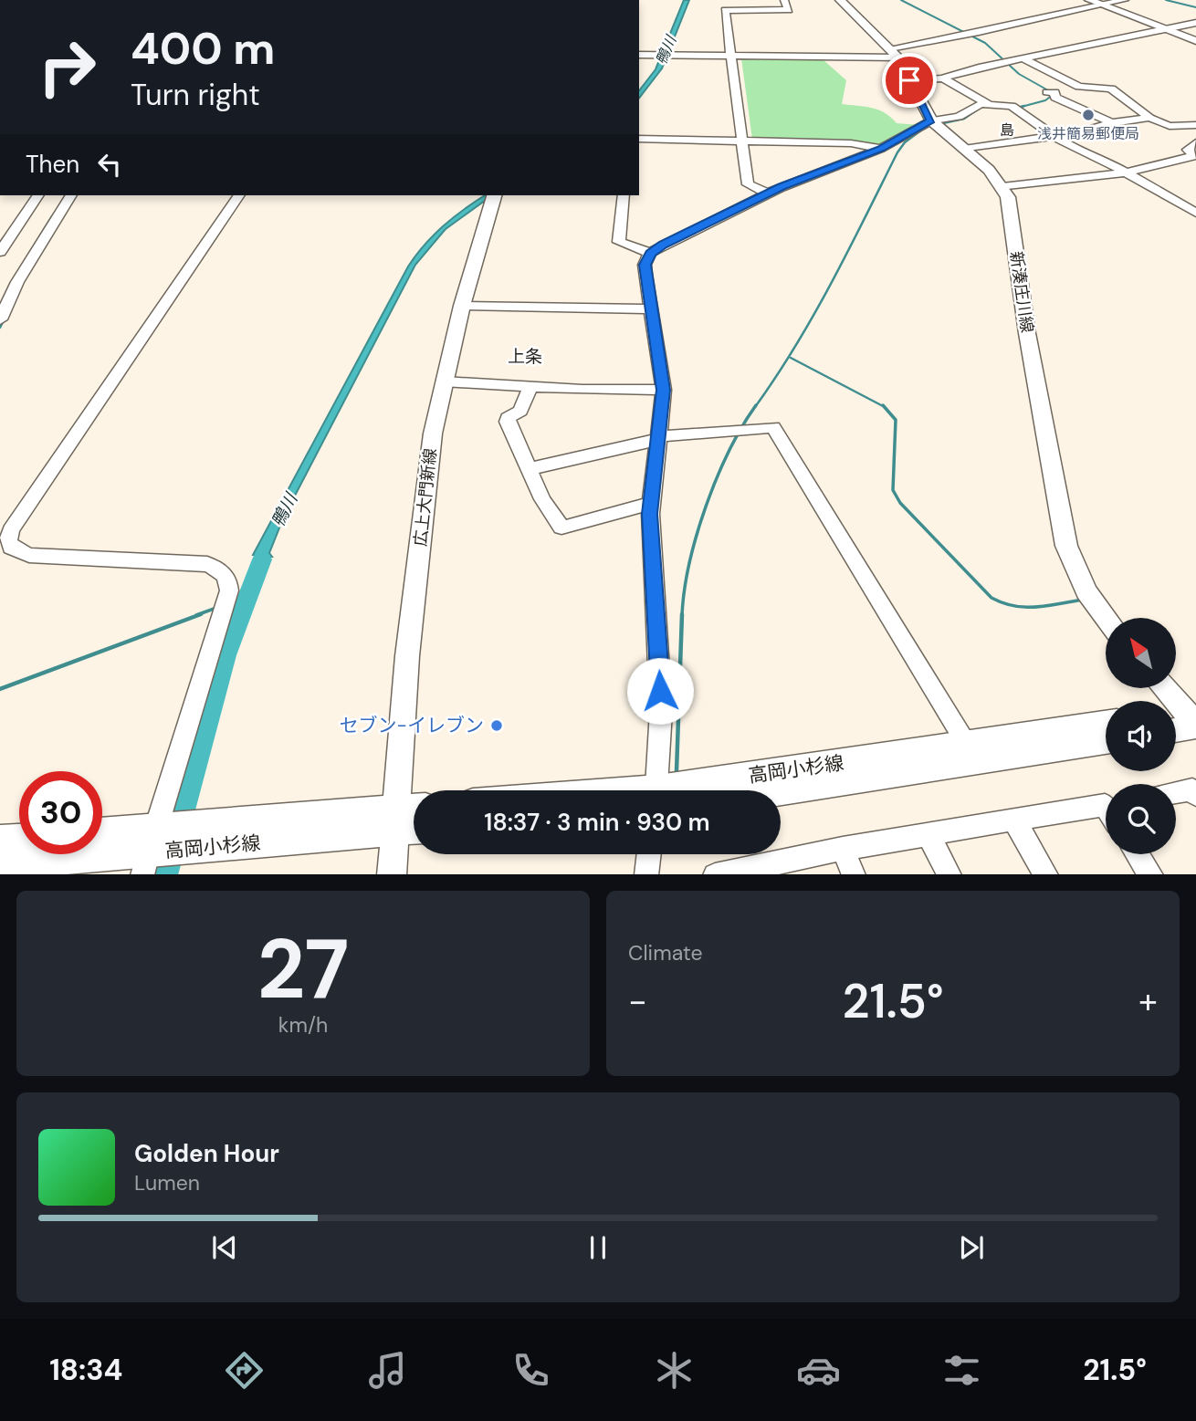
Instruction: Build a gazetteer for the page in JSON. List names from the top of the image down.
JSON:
{
  "streets": {
    "main road": ["新湊庄川線", "広上大門新線", "高岡小杉線"]
  },
  "crossings": [
    ["広上大門新線", "高岡小杉線"]
  ],
  "districts": ["島", "上条"],
  "water": ["鴨川"],
  "places": ["浅井簡易郵便局", "セブン-イレブン"],
  "north": "top left",
  "page": {
    "turn": ["400 m", "Turn right"],
    "then": "Then",
    "limit": "30",
    "trip": "18:37 · 3 min · 930 m",
    "tile": [
      ["27", "km/h"],
      "Climate"
    ],
    "heat": ["−", "21.5°", "+"],
    "song": ["Golden Hour", "Lumen"],
    "tabs": ["18:34", "21.5°"]
  }
}
